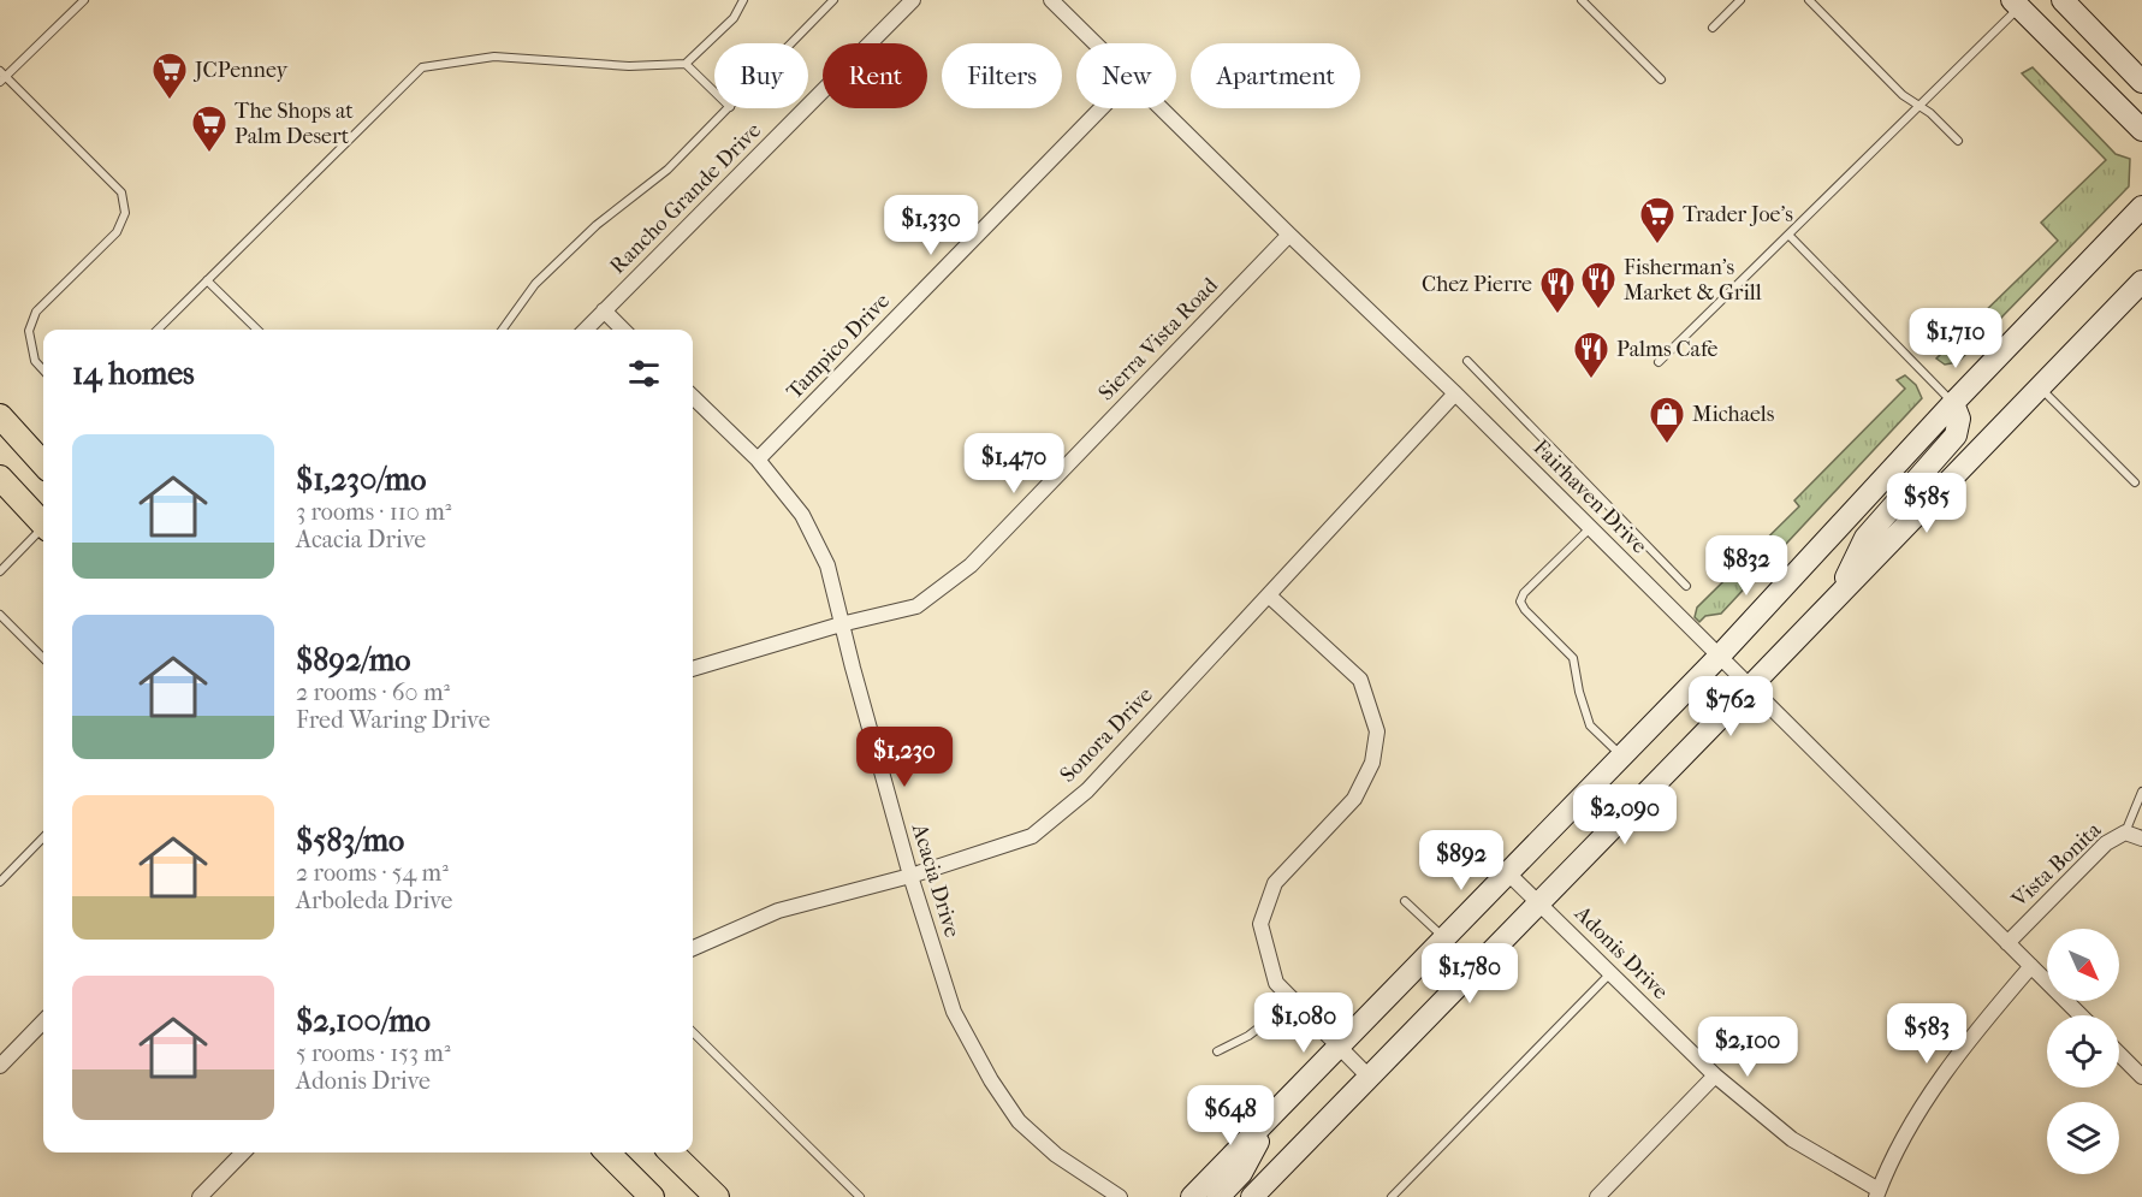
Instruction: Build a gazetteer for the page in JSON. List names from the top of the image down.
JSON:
{
  "streets": {
    "street": [
      "Rancho Grande Drive",
      "Sierra Vista Road",
      "Tampico Drive",
      "Fairhaven Drive",
      "Sonora Drive",
      "Vista Bonita",
      "Acacia Drive",
      "Adonis Drive"
    ]
  },
  "crossings": [
    ["Sierra Vista Road", "Fairhaven Drive"],
    ["Sierra Vista Road", "Acacia Drive"],
    ["Tampico Drive", "Acacia Drive"],
    ["Fairhaven Drive", "Sonora Drive"],
    ["Fairhaven Drive", "Vista Bonita"],
    ["Sonora Drive", "Acacia Drive"]
  ],
  "places": {
    "supermarket": ["JCPenney", "The Shops at Palm Desert", "Trader Joe's"],
    "restaurant": ["Fisherman's Market & Grill", "Chez Pierre", "Palms Cafe"],
    "shop": ["Michaels"]
  },
  "north": "bottom right",
  "page": {
    "chip": [
      "Buy",
      "Rent",
      "Filters",
      "New",
      "Apartment"
    ],
    "price": [
      "$1,330",
      "$1,710",
      "$1,470",
      "$585",
      "$832",
      "$762",
      "$1,230",
      "$2,090",
      "$892",
      "$1,780",
      "$1,080",
      "$583",
      "$2,100",
      "$648"
    ],
    "heading": "14 homes",
    "list": [
      {
        "name": "$1,230/mo",
        "note": "3 rooms · 110 m² · Acacia Drive"
      },
      {
        "name": "$892/mo",
        "note": "2 rooms · 60 m² · Fred Waring Drive"
      },
      {
        "name": "$583/mo",
        "note": "2 rooms · 54 m² · Arboleda Drive"
      },
      {
        "name": "$2,100/mo",
        "note": "5 rooms · 153 m² · Adonis Drive"
      }
    ]
  }
}
